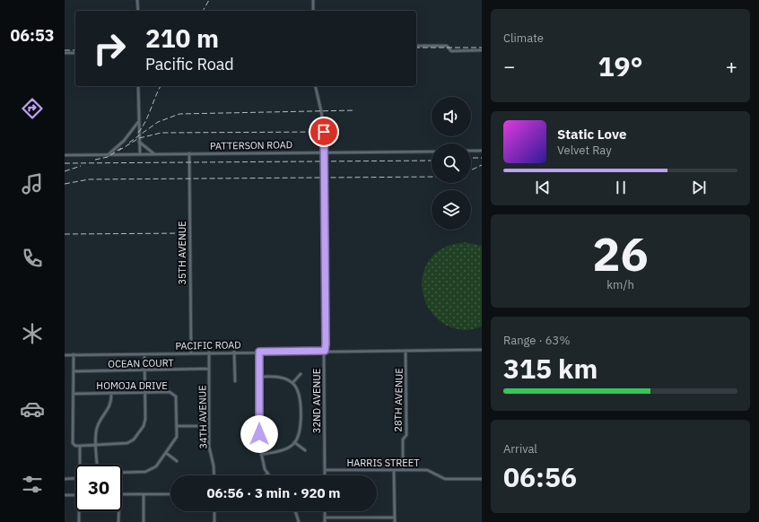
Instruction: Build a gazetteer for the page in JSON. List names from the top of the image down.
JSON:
{
  "streets": {
    "street": [
      "PATTERSON ROAD",
      "35TH AVENUE",
      "PACIFIC ROAD",
      "OCEAN COURT",
      "HOMOJA DRIVE",
      "28TH AVENUE",
      "32ND AVENUE",
      "34TH AVENUE",
      "HARRIS STREET"
    ]
  },
  "crossings": [
    ["PATTERSON ROAD", "35TH AVENUE"],
    ["PATTERSON ROAD", "32ND AVENUE"],
    ["35TH AVENUE", "PACIFIC ROAD"],
    ["PACIFIC ROAD", "28TH AVENUE"],
    ["PACIFIC ROAD", "32ND AVENUE"],
    ["PACIFIC ROAD", "34TH AVENUE"],
    ["OCEAN COURT", "34TH AVENUE"],
    ["28TH AVENUE", "HARRIS STREET"],
    ["32ND AVENUE", "HARRIS STREET"]
  ],
  "page": {
    "tabs": "06:53",
    "tile": [
      "Climate",
      ["26", "km/h"],
      ["Range · 63%", "315 km"],
      ["Arrival", "06:56"]
    ],
    "turn": ["210 m", "Pacific Road"],
    "heat": ["−", "19°", "+"],
    "song": ["Static Love", "Velvet Ray"],
    "limit": "30",
    "trip": "06:56 · 3 min · 920 m"
  }
}
